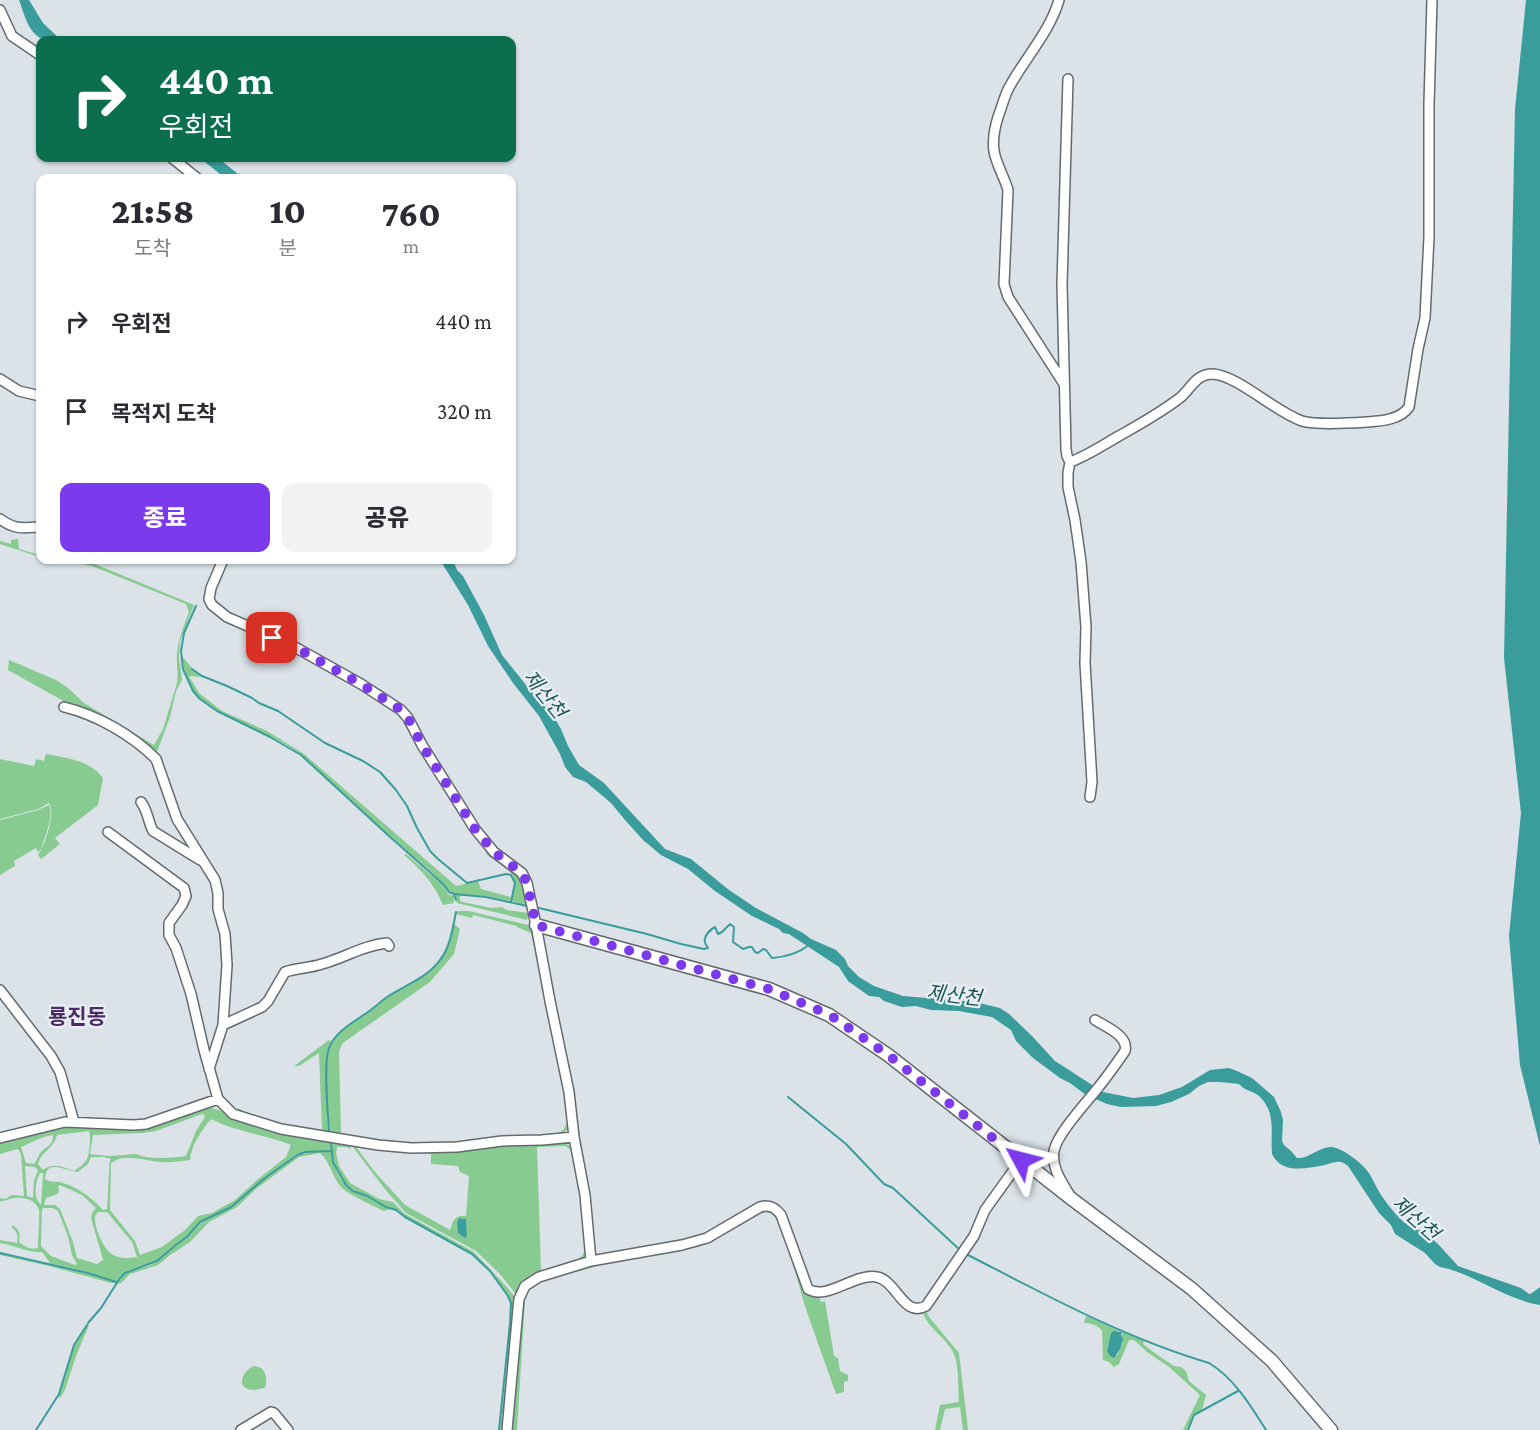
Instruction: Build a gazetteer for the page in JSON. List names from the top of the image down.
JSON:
{
  "districts": ["룡진동"],
  "water": ["제산천"],
  "page": {
    "turn": ["440 m", "우회전"],
    "eta": [
      "21:58",
      "도착",
      "10",
      "분",
      "760",
      "m"
    ],
    "list": [
      {
        "name": "우회전",
        "value": "440 m"
      },
      {
        "name": "목적지 도착",
        "value": "320 m"
      }
    ],
    "buttons": ["종료", "공유"]
  }
}
